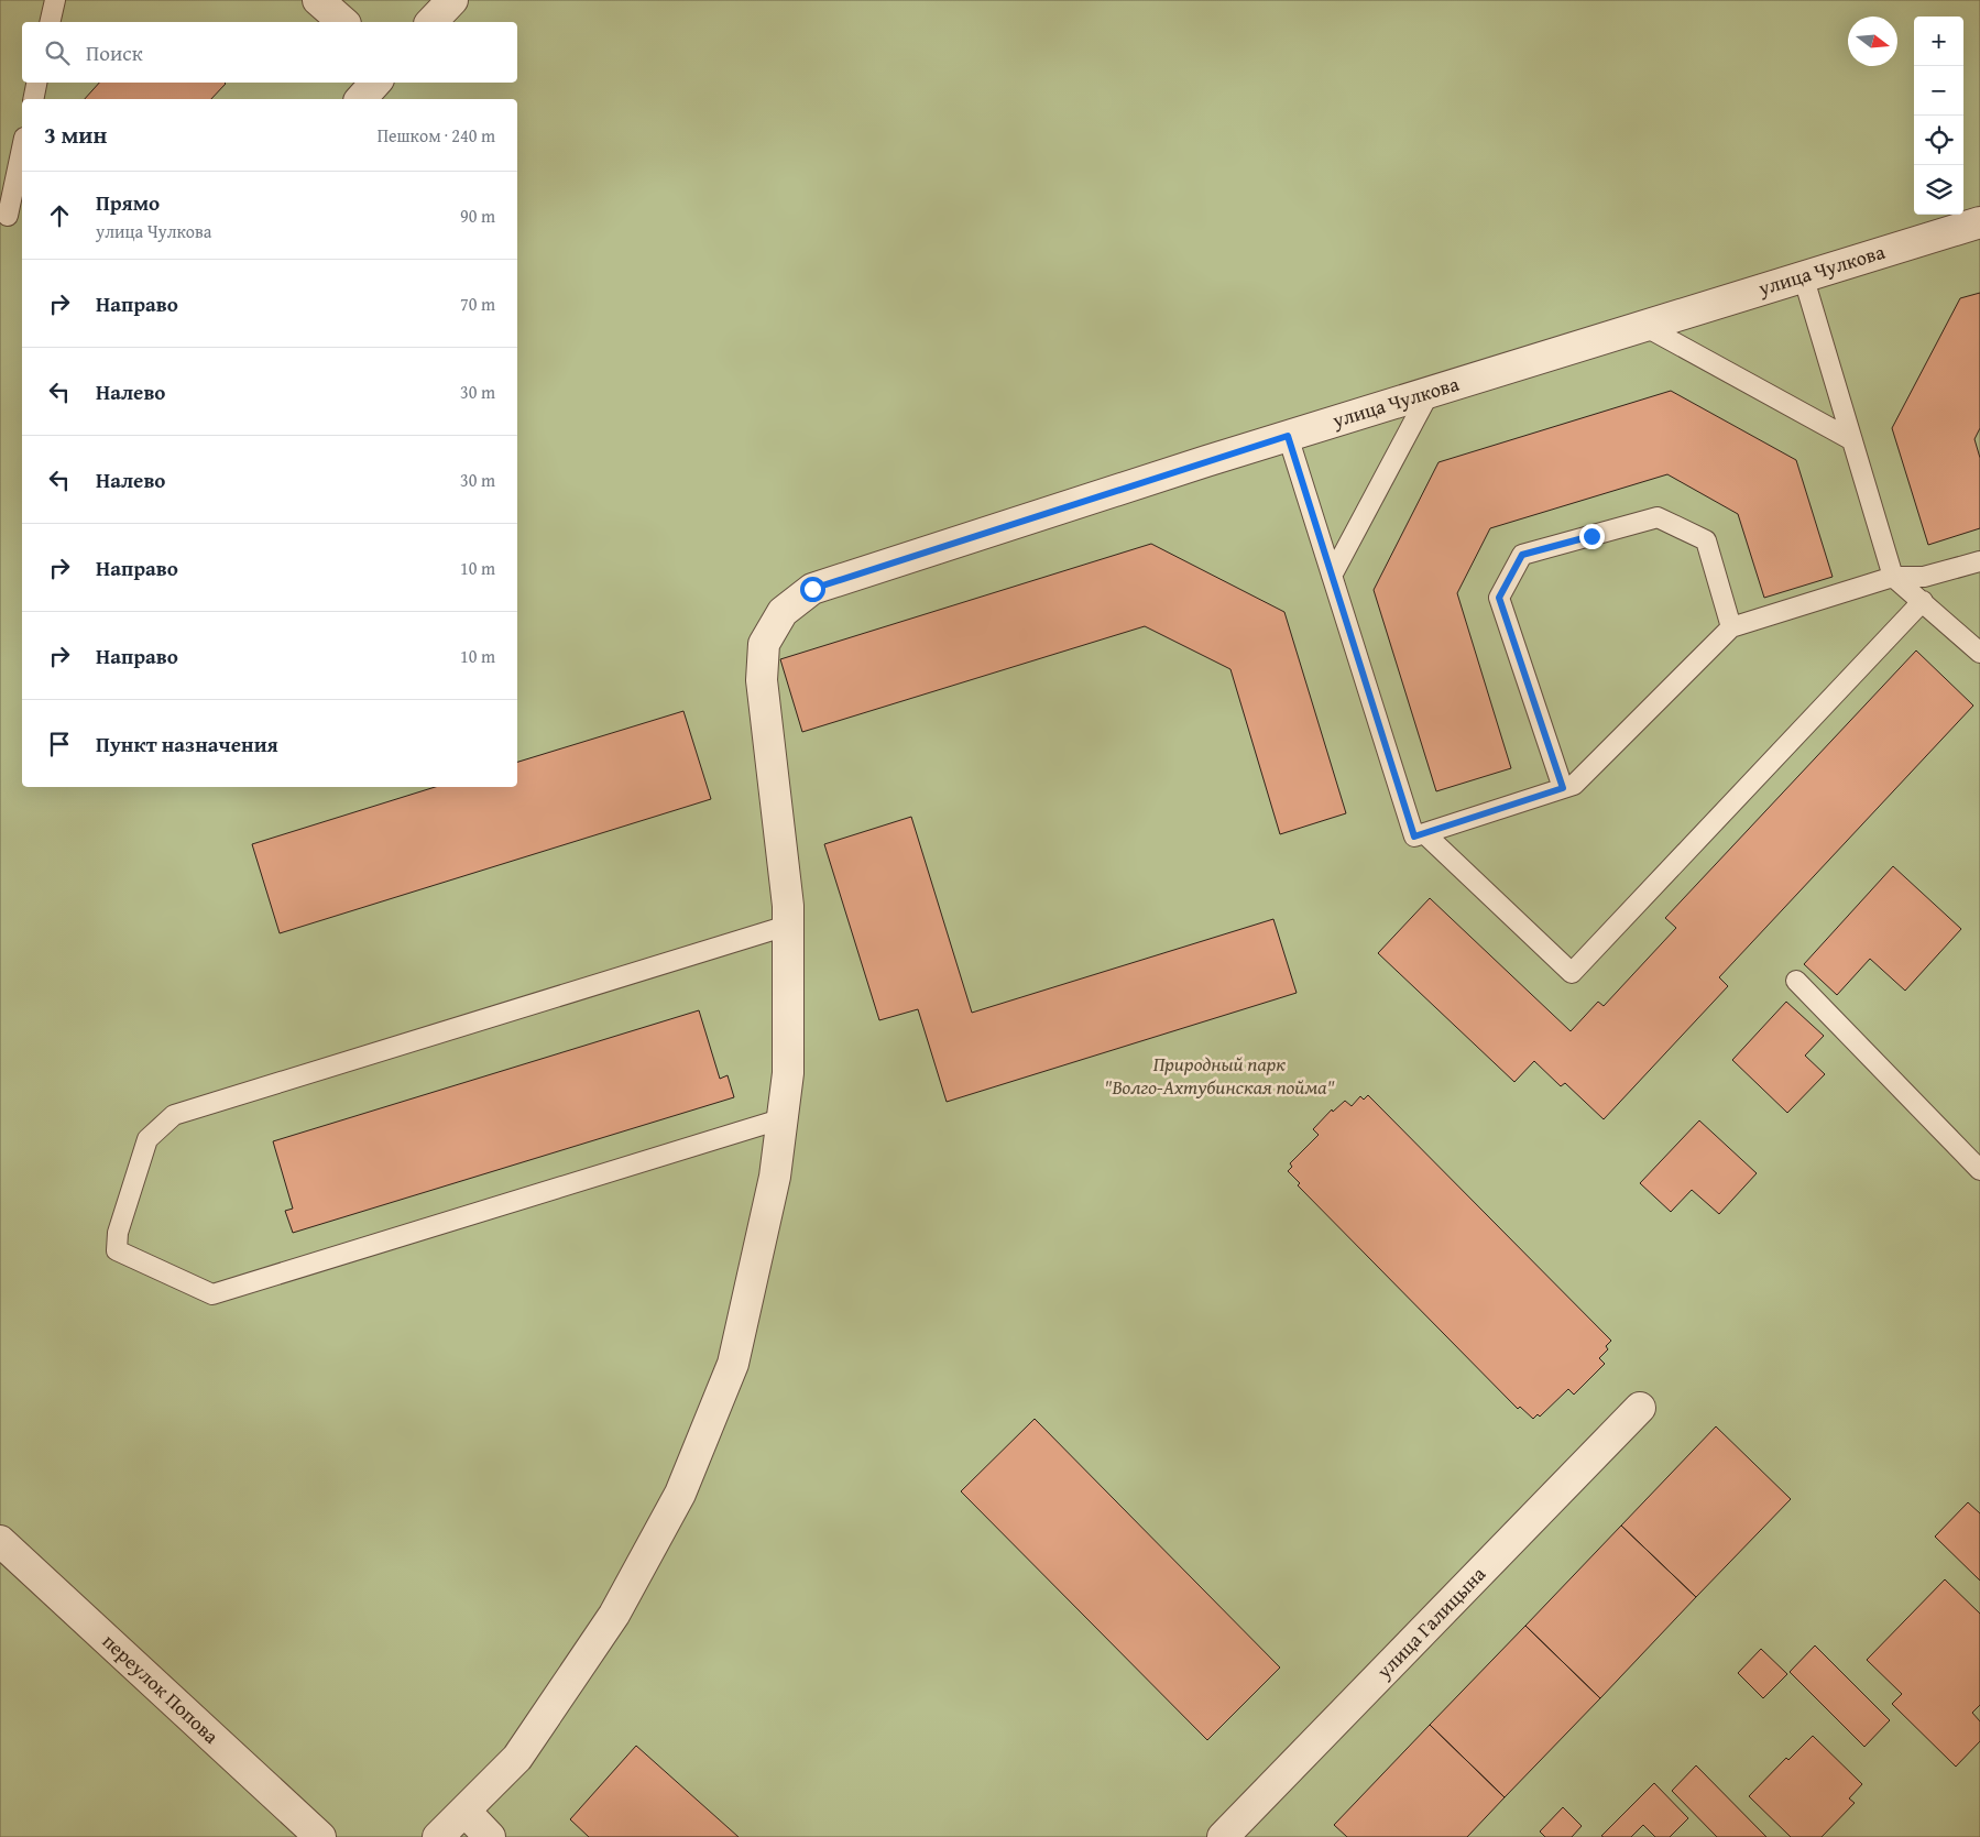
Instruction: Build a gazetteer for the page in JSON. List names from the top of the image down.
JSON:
{
  "streets": {
    "street": ["улица Чулкова", "улица Галицына", "переулок Попова"]
  },
  "parks": ["Природный парк \"Волго-Ахтубинская пойма\""],
  "north": "right",
  "page": {
    "map_buttons": ["+", "−"],
    "search": "Поиск",
    "heading": ["3 мин", "Пешком · 240 m"],
    "list": [
      ["Прямо", "улица Чулкова", "90 m"],
      ["Направо", "70 m"],
      ["Налево", "30 m"],
      ["Налево", "30 m"],
      ["Направо", "10 m"],
      ["Направо", "10 m"],
      "Пункт назначения"
    ]
  }
}
